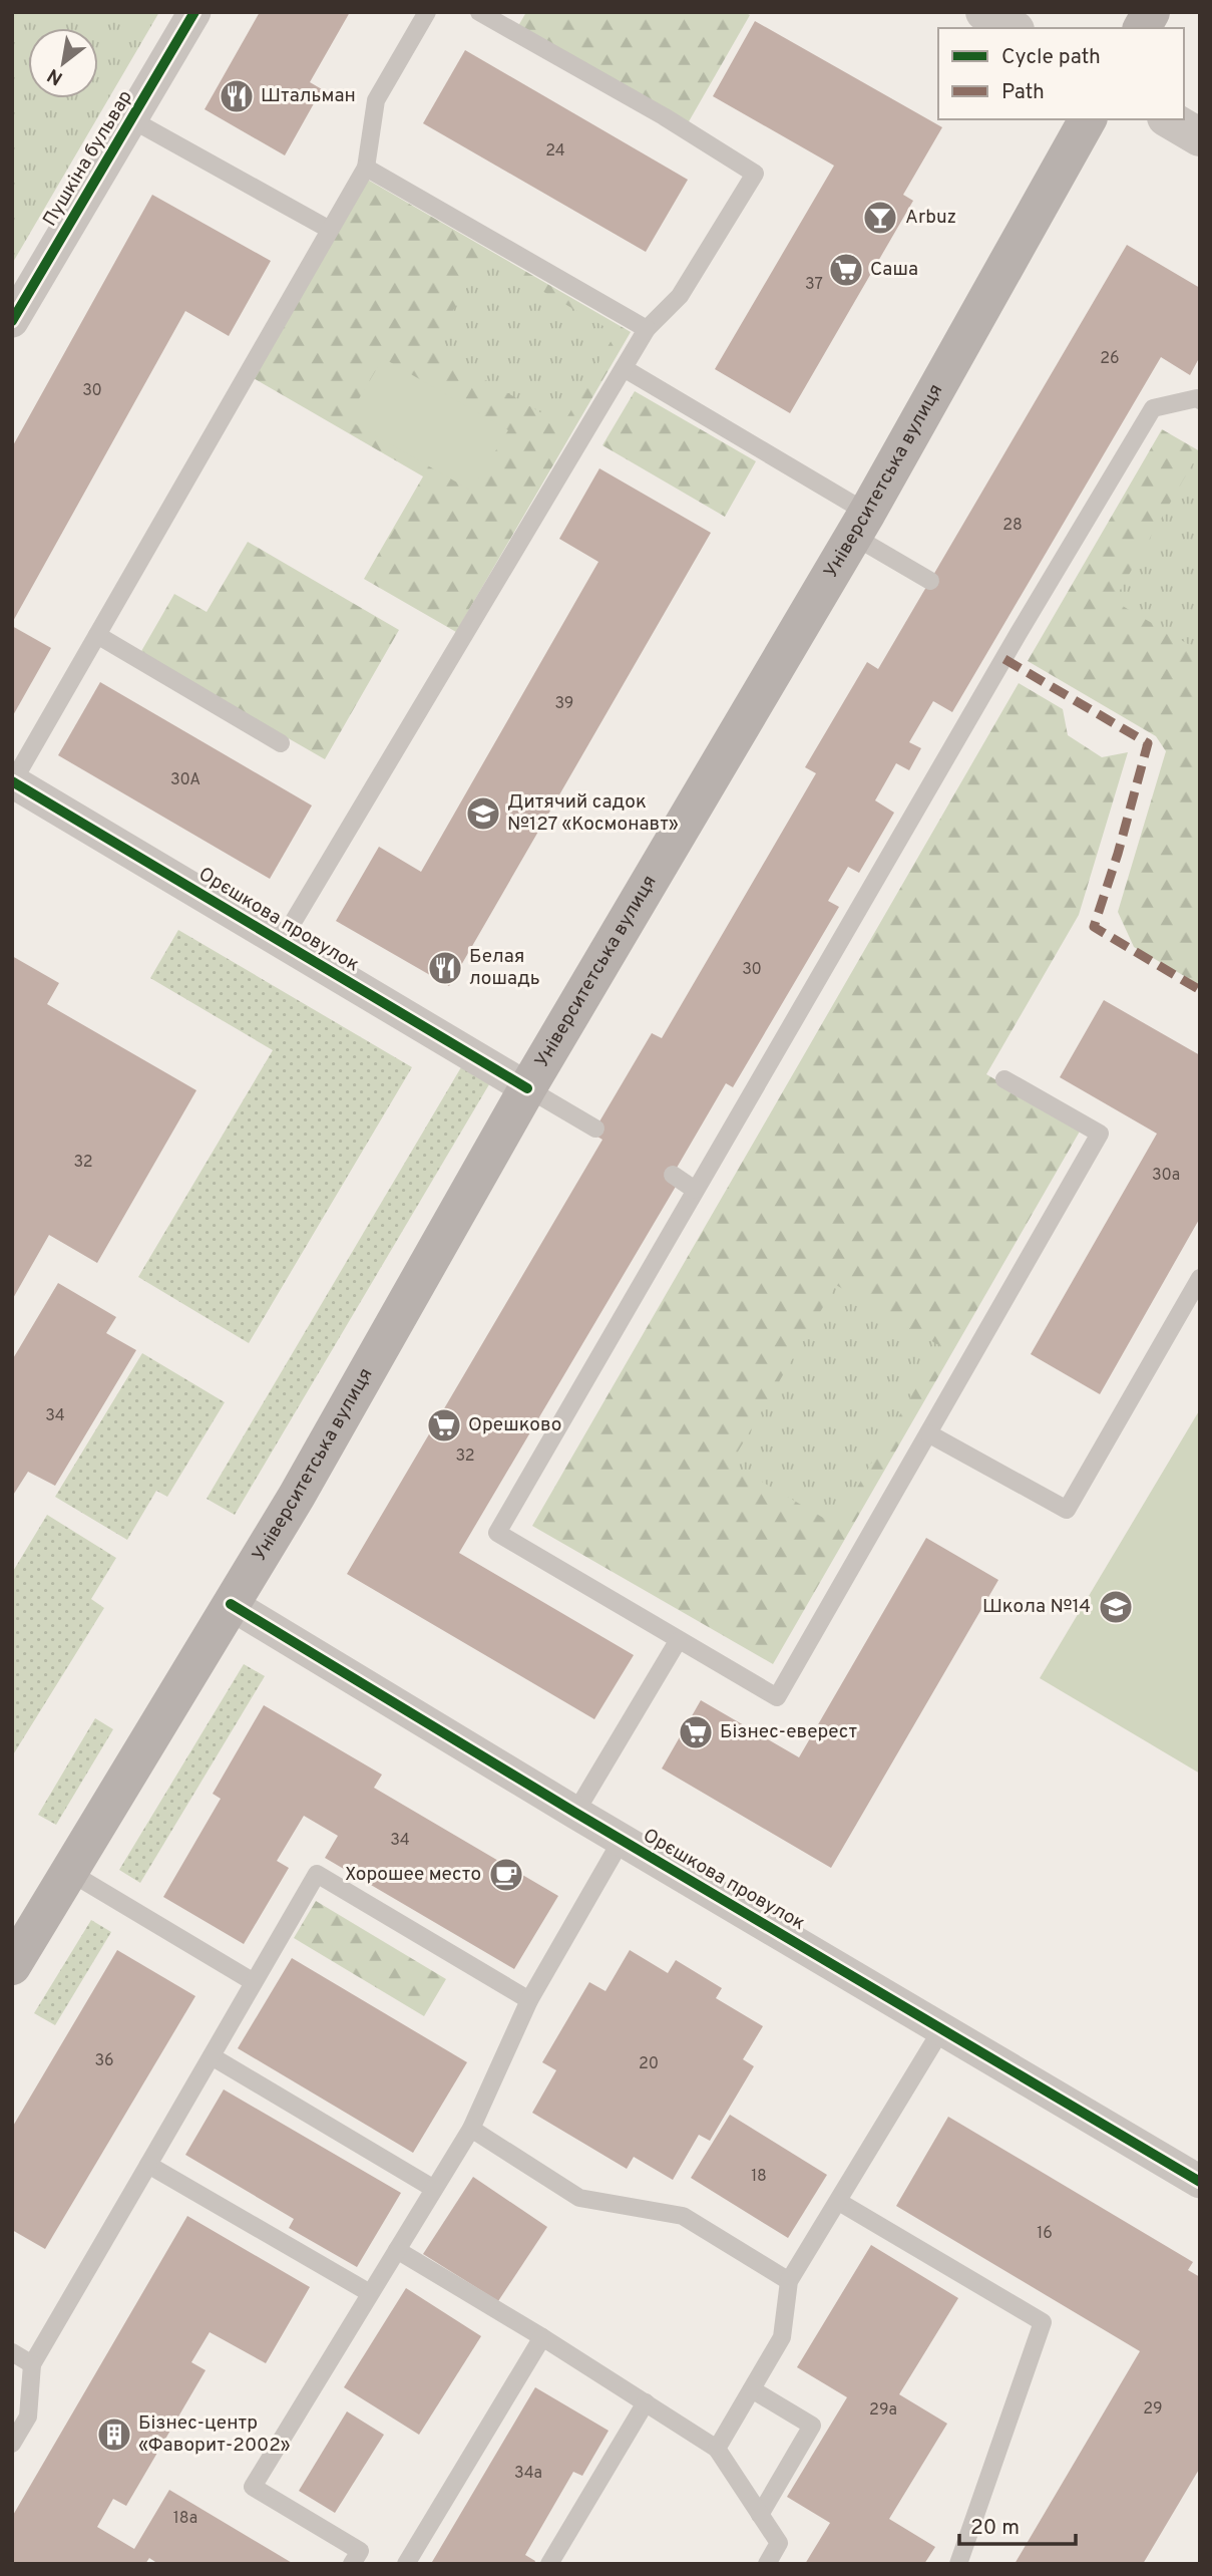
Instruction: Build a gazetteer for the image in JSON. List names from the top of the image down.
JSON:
{
  "streets": {
    "main road": ["Університетська вулиця"],
    "street": ["Пушкіна бульвар", "Орєшкова провулок"]
  },
  "crossings": [
    ["Університетська вулиця", "Орєшкова провулок"]
  ],
  "places": {
    "restaurant": ["Штальман", "Белая лошадь"],
    "bar": ["Arbuz"],
    "supermarket": ["Саша", "Орешково", "Бізнес-еверест"],
    "school or university": ["Дитячий садок №127 «Космонавт»", "Школа №14"],
    "cafe": ["Хорошее место"],
    "building": ["Бізнес-центр «Фаворит-2002»"]
  },
  "house_numbers": [
    "24",
    "37",
    "26",
    "30",
    "28",
    "39",
    "30А",
    "30",
    "32",
    "30а",
    "34",
    "32",
    "34",
    "36",
    "20",
    "18",
    "16",
    "29",
    "29а",
    "34а",
    "18а"
  ],
  "legend": ["Cycle path", "Path"],
  "scale_bar": "20 m",
  "north": "bottom left"
}
